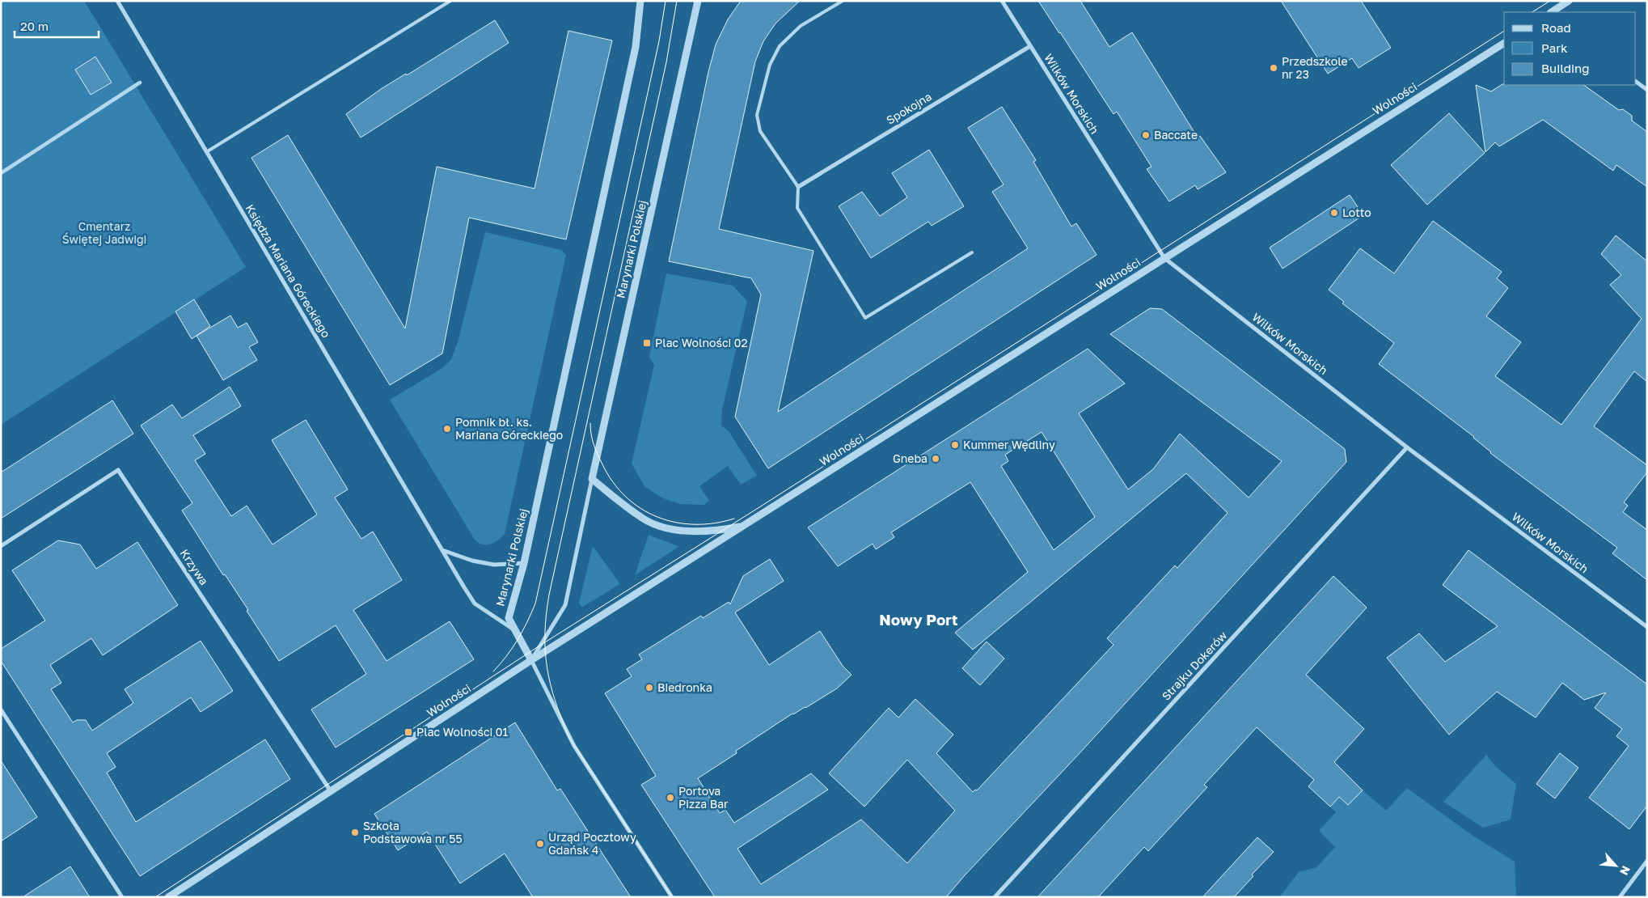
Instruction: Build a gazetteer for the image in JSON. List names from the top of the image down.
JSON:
{
  "streets": {
    "street": [
      "Wilków Morskich",
      "Wolności",
      "Spokojna",
      "Marynarki Polskiej",
      "Księdza Mariana Góreckiego",
      "Krzywa",
      "Strajku Dokerów"
    ]
  },
  "crossings": [
    ["Wilków Morskich", "Wolności"],
    ["Wilków Morskich", "Spokojna"],
    ["Wilków Morskich", "Strajku Dokerów"],
    ["Wolności", "Marynarki Polskiej"],
    ["Wolności", "Krzywa"],
    ["Marynarki Polskiej", "Księdza Mariana Góreckiego"]
  ],
  "districts": ["Nowy Port"],
  "parks": ["Cmentarz Świętej Jadwigi"],
  "places": {
    "other": [
      "Przedszkole nr 23",
      "Baccate",
      "Lotto",
      "Pomnik bł. ks. Mariana Góreckiego",
      "Kummer Wędliny",
      "Gneba",
      "Biedronka",
      "Portova Pizza Bar",
      "Szkoła Podstawowa nr 55",
      "Urząd Pocztowy Gdańsk 4"
    ],
    "transit": ["Plac Wolności 02", "Plac Wolności 01"]
  },
  "legend": ["Road", "Park", "Building"],
  "scale_bar": "20 m",
  "north": "bottom right"
}
